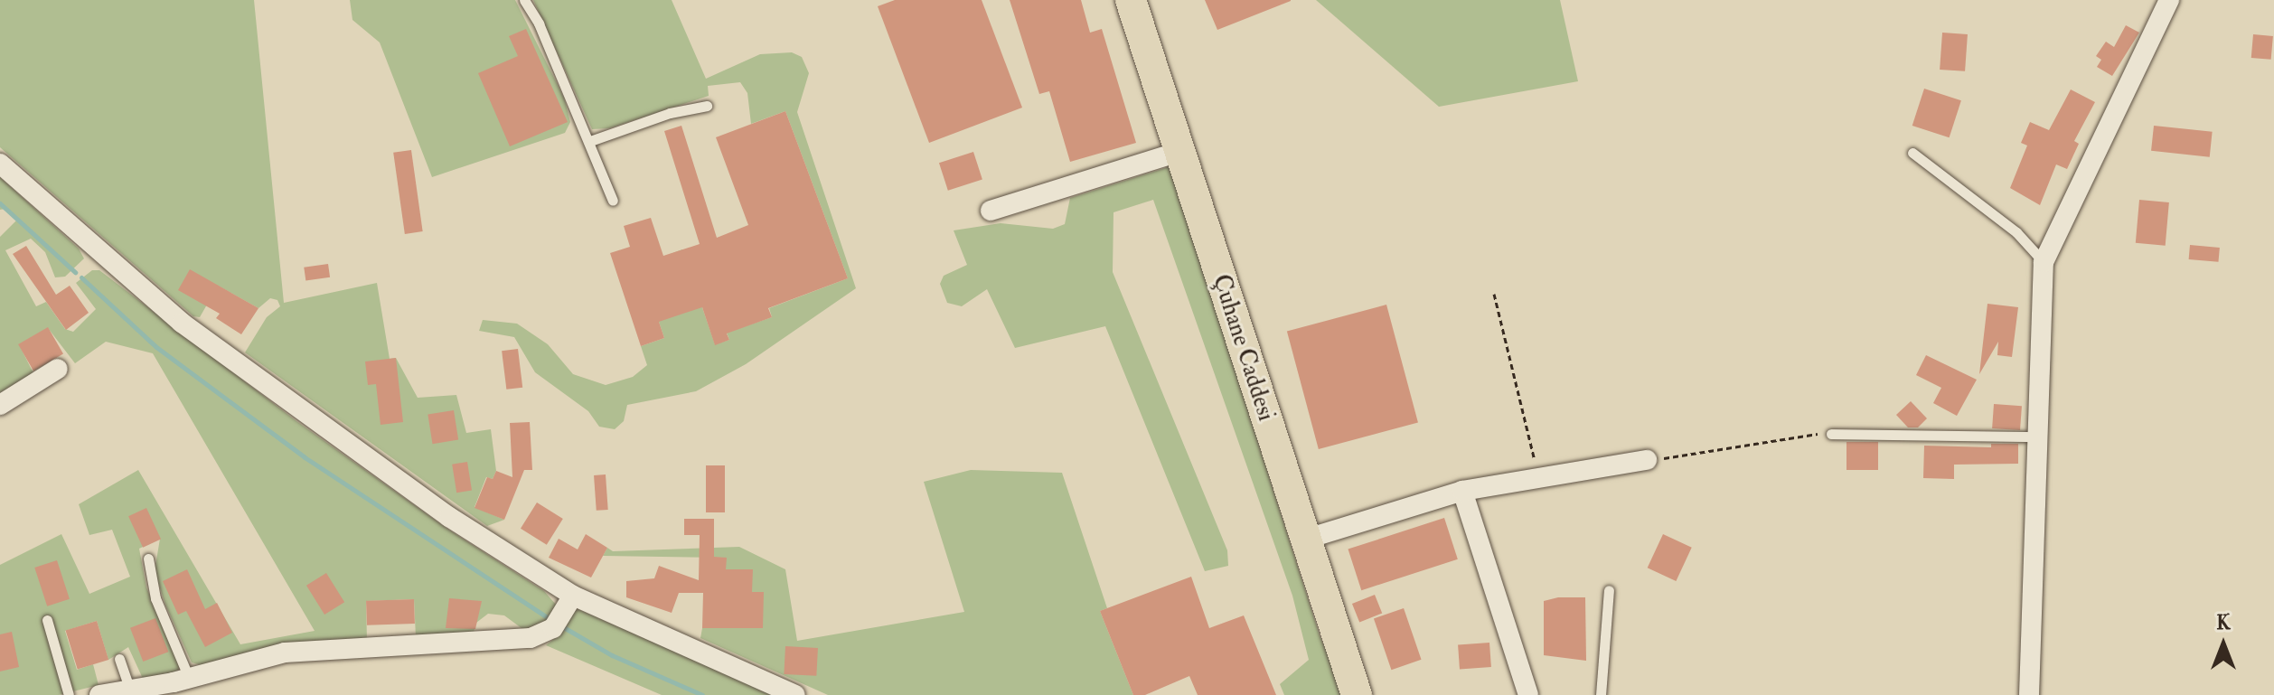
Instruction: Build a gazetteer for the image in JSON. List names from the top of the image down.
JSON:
{
  "streets": {
    "main road": ["Çuhane Caddesi"]
  },
  "north": "top"
}
